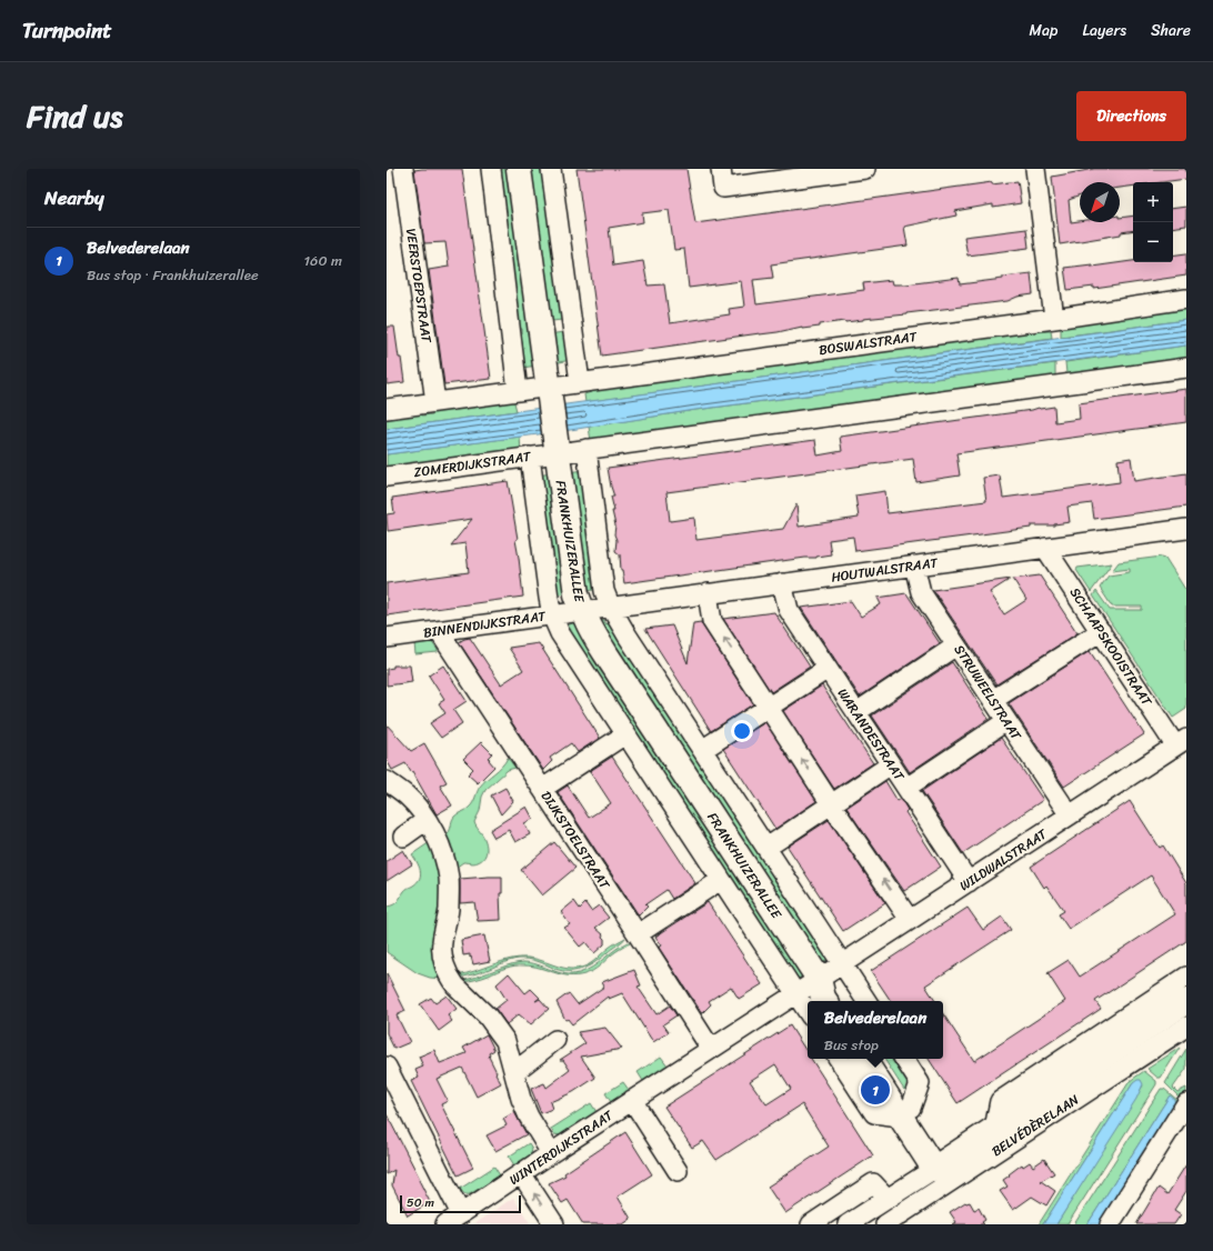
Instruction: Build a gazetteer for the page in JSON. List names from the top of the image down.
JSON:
{
  "streets": {
    "main road": ["FRANKHUIZERALLEE", "BELVÉDÈRELAAN"],
    "street": [
      "VEERSTOEPSTRAAT",
      "BOSWALSTRAAT",
      "ZOMERDIJKSTRAAT",
      "HOUTWALSTRAAT",
      "BINNENDIJKSTRAAT",
      "SCHAAPSKOOISTRAAT",
      "STRUWEELSTRAAT",
      "WARANDESTRAAT",
      "DIJKSTOELSTRAAT",
      "WILDWALSTRAAT",
      "WINTERDIJKSTRAAT"
    ]
  },
  "crossings": [
    ["BOSWALSTRAAT", "FRANKHUIZERALLEE"],
    ["ZOMERDIJKSTRAAT", "FRANKHUIZERALLEE"],
    ["FRANKHUIZERALLEE", "HOUTWALSTRAAT"],
    ["FRANKHUIZERALLEE", "BINNENDIJKSTRAAT"],
    ["FRANKHUIZERALLEE", "WILDWALSTRAAT"],
    ["FRANKHUIZERALLEE", "WINTERDIJKSTRAAT"],
    ["HOUTWALSTRAAT", "BINNENDIJKSTRAAT"],
    ["HOUTWALSTRAAT", "SCHAAPSKOOISTRAAT"],
    ["HOUTWALSTRAAT", "STRUWEELSTRAAT"],
    ["HOUTWALSTRAAT", "WARANDESTRAAT"],
    ["BINNENDIJKSTRAAT", "DIJKSTOELSTRAAT"],
    ["SCHAAPSKOOISTRAAT", "WILDWALSTRAAT"],
    ["STRUWEELSTRAAT", "WILDWALSTRAAT"],
    ["WARANDESTRAAT", "WILDWALSTRAAT"],
    ["DIJKSTOELSTRAAT", "WINTERDIJKSTRAAT"],
    ["WILDWALSTRAAT", "WINTERDIJKSTRAAT"]
  ],
  "scale_bar": "50 m",
  "north": "bottom left",
  "page": {
    "header": "Turnpoint",
    "nav": ["Map", "Layers", "Share"],
    "title": "Find us",
    "buttons": "Directions",
    "heading": "Nearby",
    "map_buttons": ["+", "−"],
    "list": [
      {
        "mark": "1",
        "name": "Belvederelaan",
        "note": "Bus stop · Frankhuizerallee",
        "value": "160 m"
      }
    ],
    "popup": ["Belvederelaan", "Bus stop"],
    "pins": "1",
    "scale": "50 m"
  }
}
